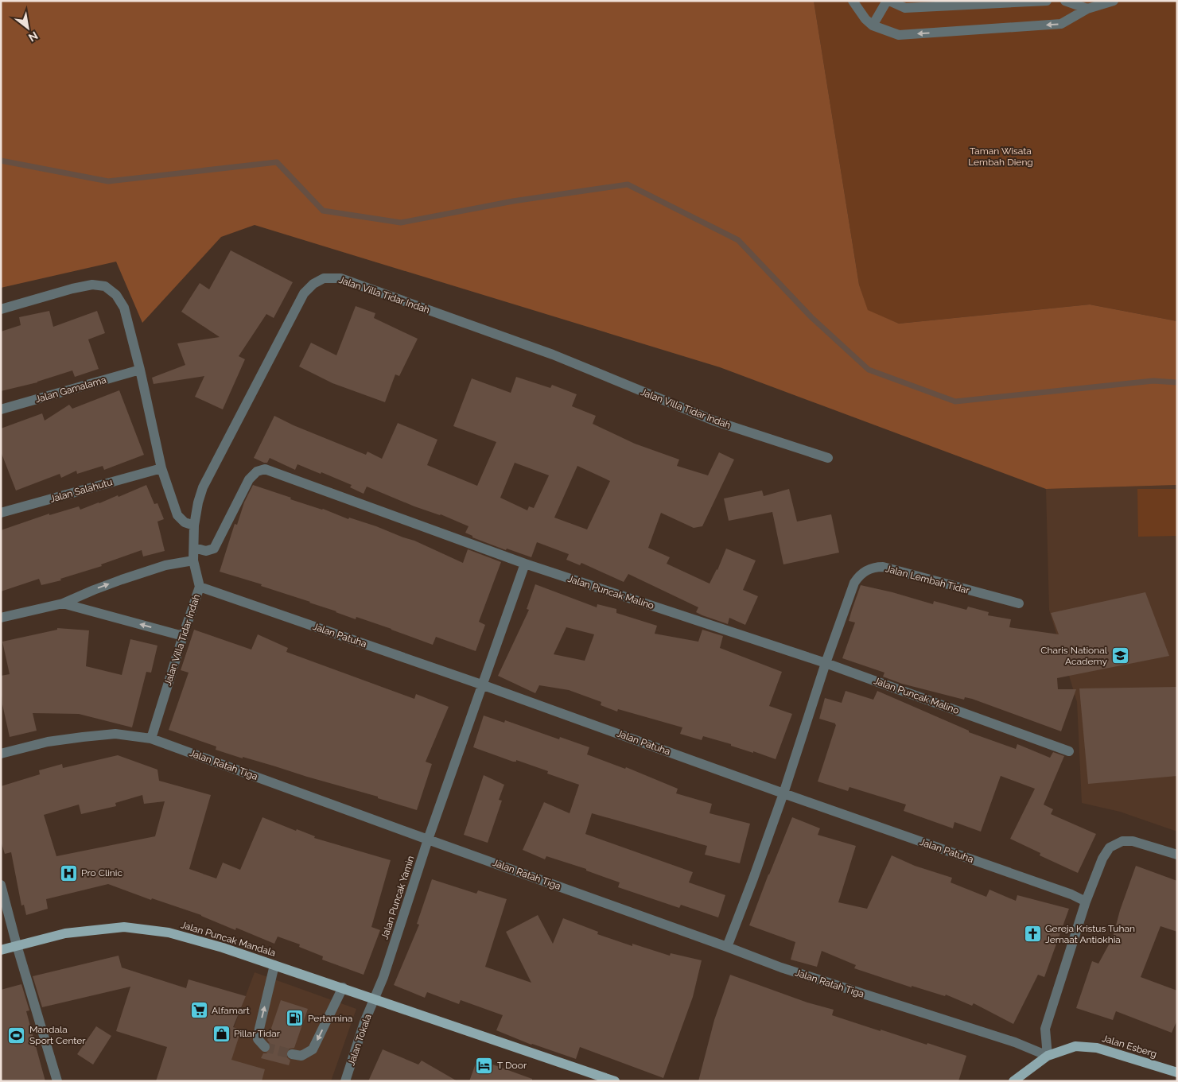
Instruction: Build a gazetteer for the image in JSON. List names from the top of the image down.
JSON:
{
  "streets": {
    "main road": ["Jalan Puncak Mandala", "Jalan Esberg"],
    "street": [
      "Jalan Villa Tidar Indah",
      "Jalan Gamalama",
      "Jalan Salahutu",
      "Jalan Lembah Tidar",
      "Jalan Puncak Malino",
      "Jalan Patuha",
      "Jalan Ratah Tiga",
      "Jalan Puncak Yamin",
      "Jalan Tokala"
    ]
  },
  "crossings": [
    ["Jalan Villa Tidar Indah", "Jalan Puncak Malino"],
    ["Jalan Villa Tidar Indah", "Jalan Patuha"],
    ["Jalan Villa Tidar Indah", "Jalan Ratah Tiga"],
    ["Jalan Lembah Tidar", "Jalan Puncak Malino"],
    ["Jalan Puncak Malino", "Jalan Puncak Yamin"],
    ["Jalan Patuha", "Jalan Puncak Yamin"],
    ["Jalan Ratah Tiga", "Jalan Puncak Yamin"],
    ["Jalan Ratah Tiga", "Jalan Esberg"],
    ["Jalan Puncak Yamin", "Jalan Puncak Mandala"],
    ["Jalan Puncak Yamin", "Jalan Tokala"],
    ["Jalan Puncak Mandala", "Jalan Tokala"]
  ],
  "parks": ["Taman Wisata Lembah Dieng"],
  "places": {
    "school or university": ["Charis National Academy"],
    "hospital": ["Pro Clinic"],
    "church": ["Gereja Kristus Tuhan Jemaat Antiokhia"],
    "supermarket": ["Alfamart"],
    "fuel station": ["Pertamina"],
    "shop": ["Pillar Tidar"],
    "sports": ["Mandala Sport Center"],
    "hotel": ["T Door"]
  },
  "north": "bottom right"
}
